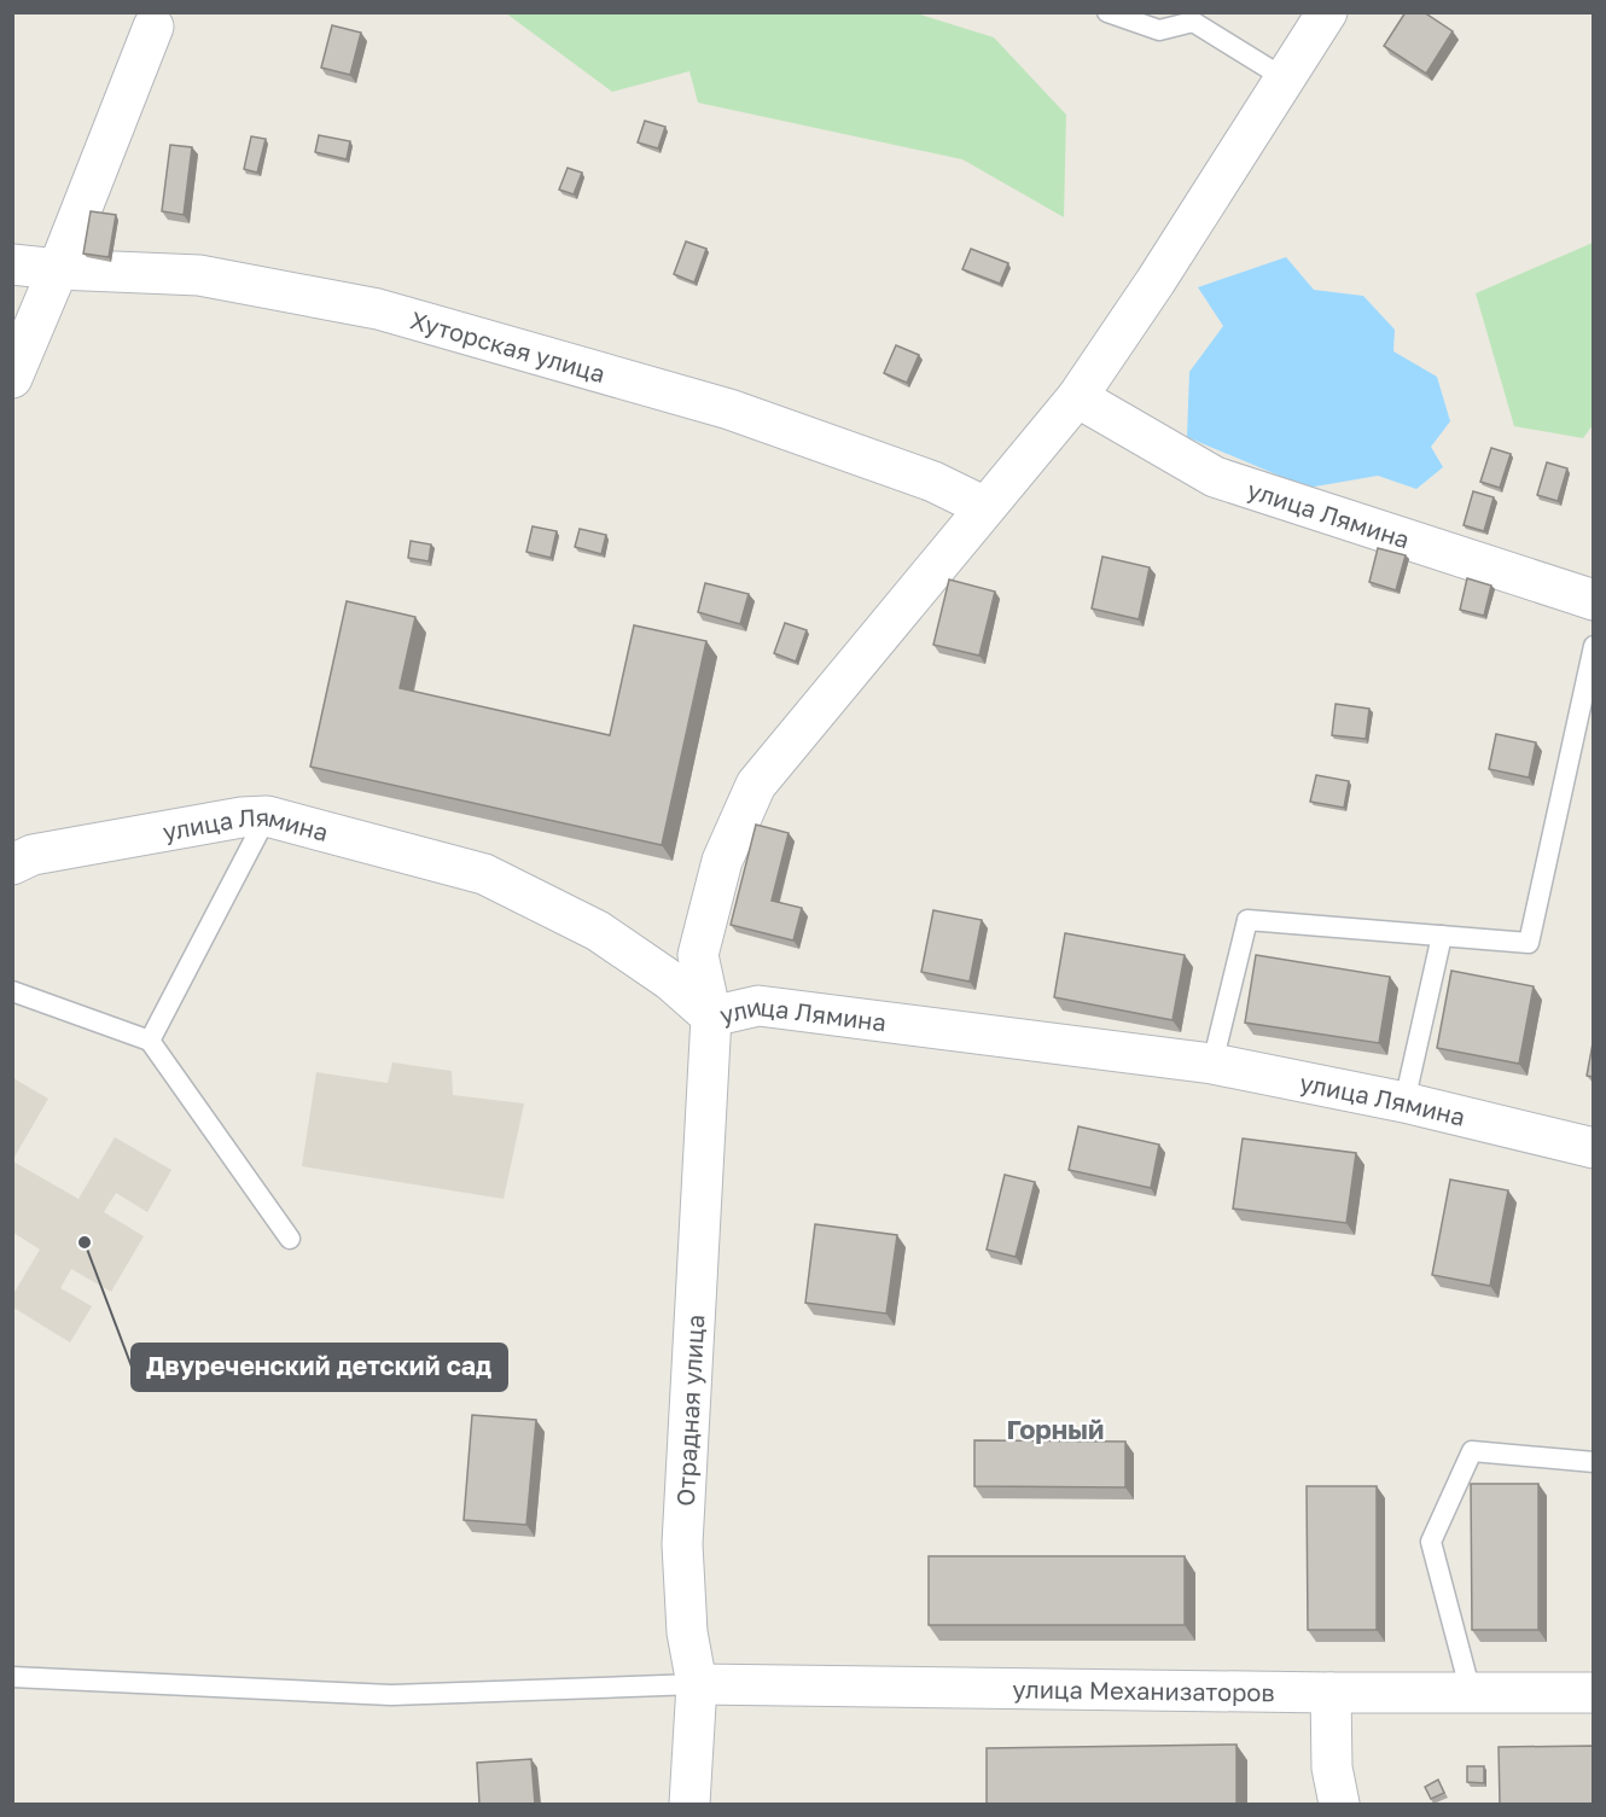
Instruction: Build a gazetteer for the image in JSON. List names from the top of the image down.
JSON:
{
  "streets": {
    "street": [
      "Хуторская улица",
      "улица Лямина",
      "Отрадная улица",
      "улица Механизаторов"
    ]
  },
  "crossings": [
    ["Хуторская улица", "Отрадная улица"],
    ["улица Лямина", "Отрадная улица"],
    ["Отрадная улица", "улица Механизаторов"]
  ],
  "districts": ["Горный"],
  "places": ["Двуреченский детский сад"]
}
